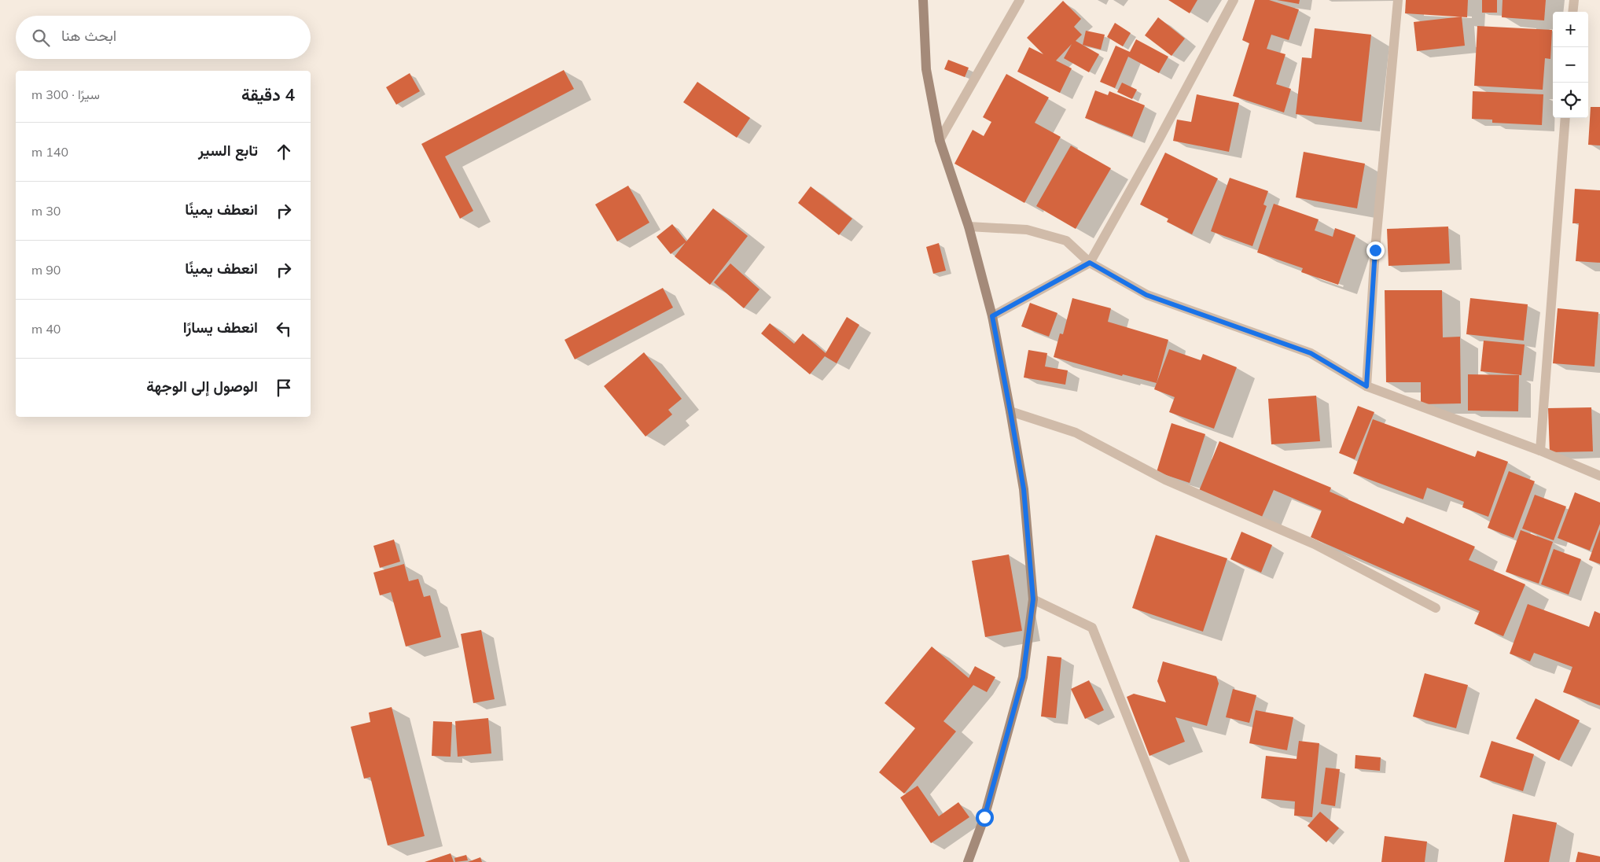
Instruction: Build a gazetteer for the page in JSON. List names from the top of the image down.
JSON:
{
  "page": {
    "map_buttons": ["+", "−"],
    "search": "ابحث هنا",
    "heading": ["4 دقيقة", "سيرًا · 300 m"],
    "list": [
      ["تابع السير", "140 m"],
      ["انعطف يمينًا", "30 m"],
      ["انعطف يمينًا", "90 m"],
      ["انعطف يسارًا", "40 m"],
      "الوصول إلى الوجهة"
    ]
  }
}
